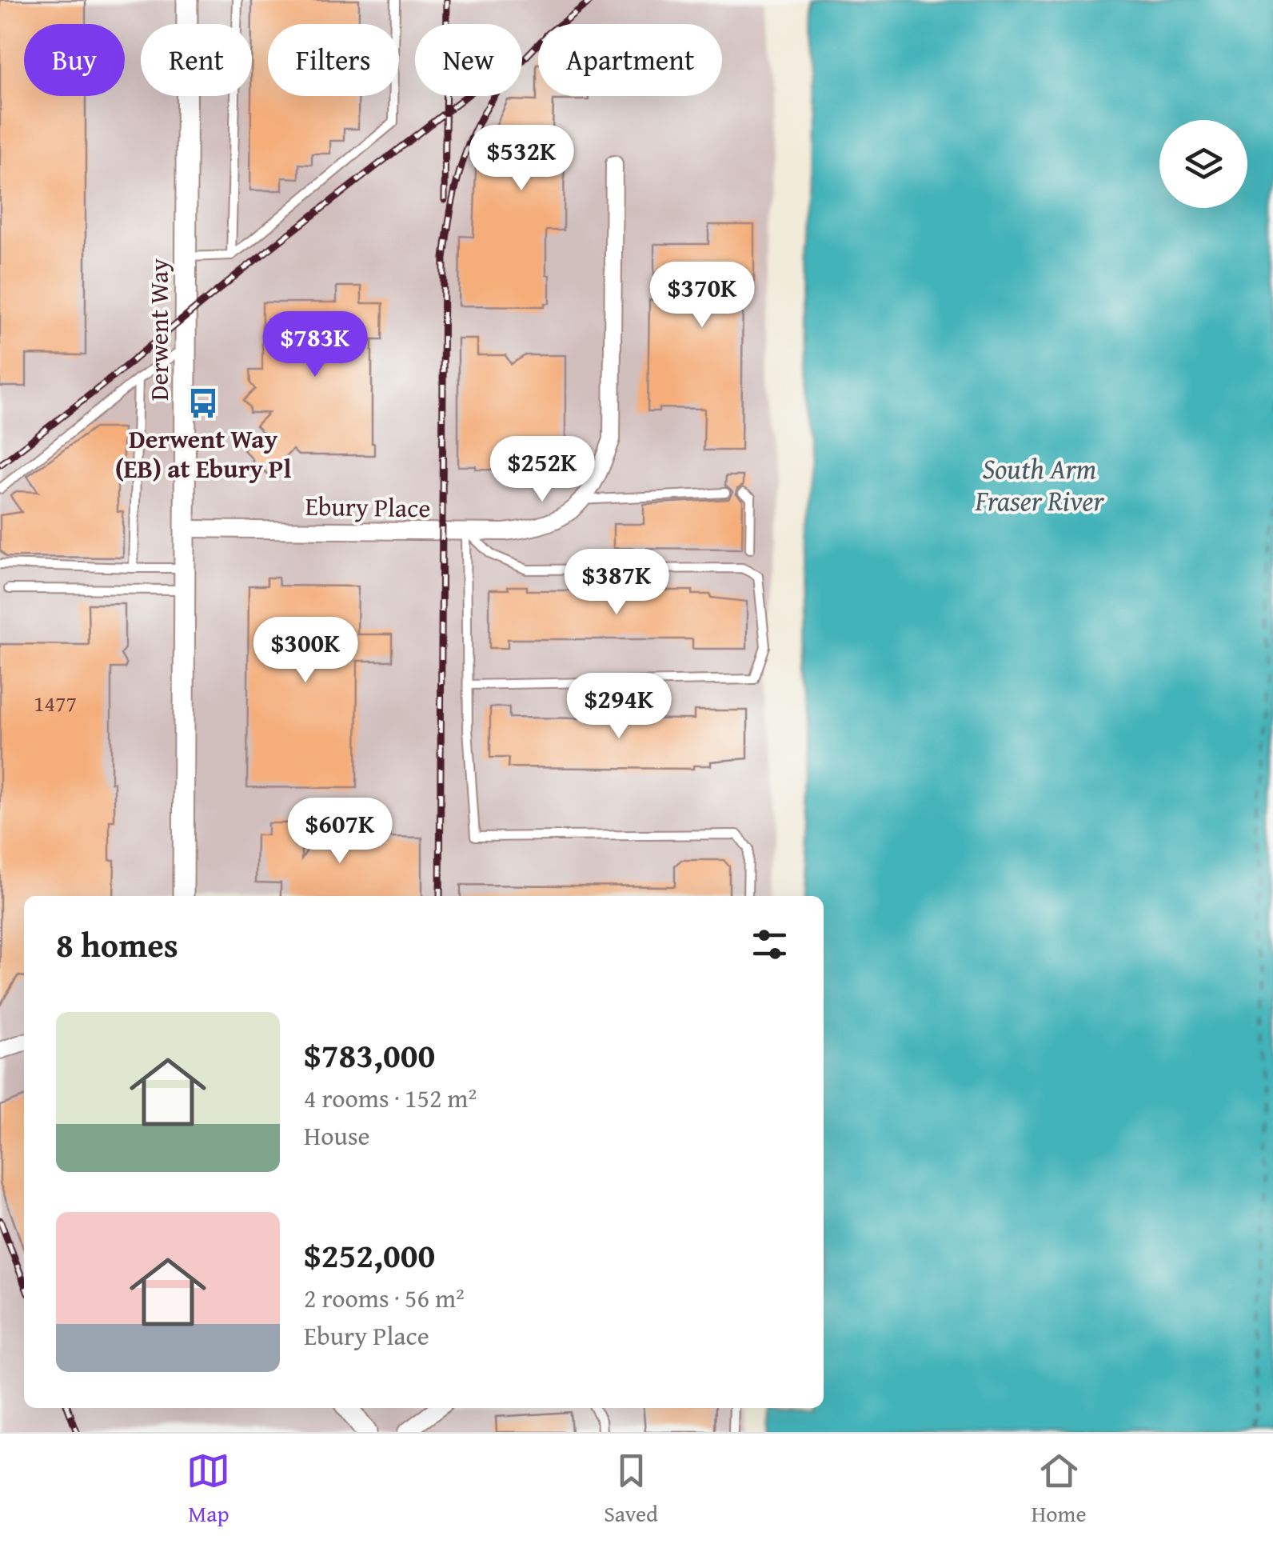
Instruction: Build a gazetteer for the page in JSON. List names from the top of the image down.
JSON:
{
  "streets": {
    "street": ["Derwent Way", "Ebury Place"]
  },
  "crossings": [
    ["Derwent Way", "Ebury Place"]
  ],
  "water": ["South Arm Fraser River"],
  "places": {
    "bus stop": ["Derwent Way (EB) at Ebury Pl"]
  },
  "house_numbers": ["1477"],
  "page": {
    "chip": [
      "Buy",
      "Rent",
      "Filters",
      "New",
      "Apartment"
    ],
    "price": [
      "$532K",
      "$370K",
      "$783K",
      "$252K",
      "$387K",
      "$300K",
      "$294K",
      "$607K"
    ],
    "heading": "8 homes",
    "list": [
      {
        "name": "$783,000",
        "note": "4 rooms · 152 m² · House"
      },
      {
        "name": "$252,000",
        "note": "2 rooms · 56 m² · Ebury Place"
      }
    ],
    "tabs": ["Map", "Saved", "Home"]
  }
}
